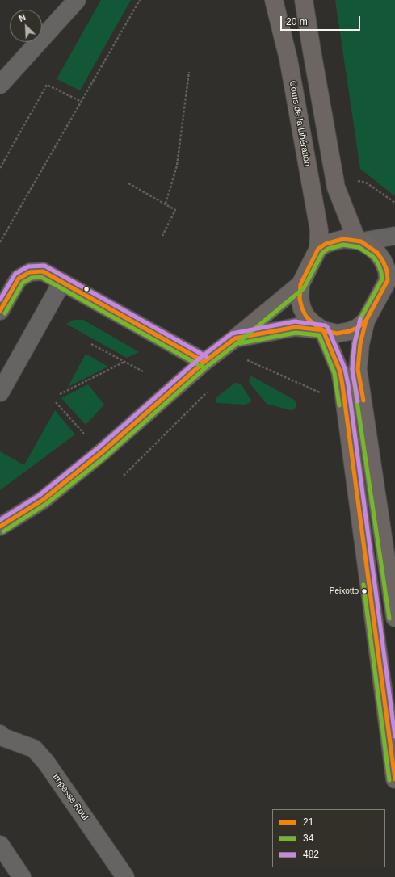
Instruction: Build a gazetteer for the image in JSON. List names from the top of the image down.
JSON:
{
  "streets": {
    "main road": ["Cours de la Libération"],
    "street": ["Impasse Roul"]
  },
  "places": ["Peixotto"],
  "lines": ["transit line 21", "transit line 34", "transit line 482"],
  "legend": ["21", "34", "482"],
  "scale_bar": "20 m",
  "north": "top left"
}
